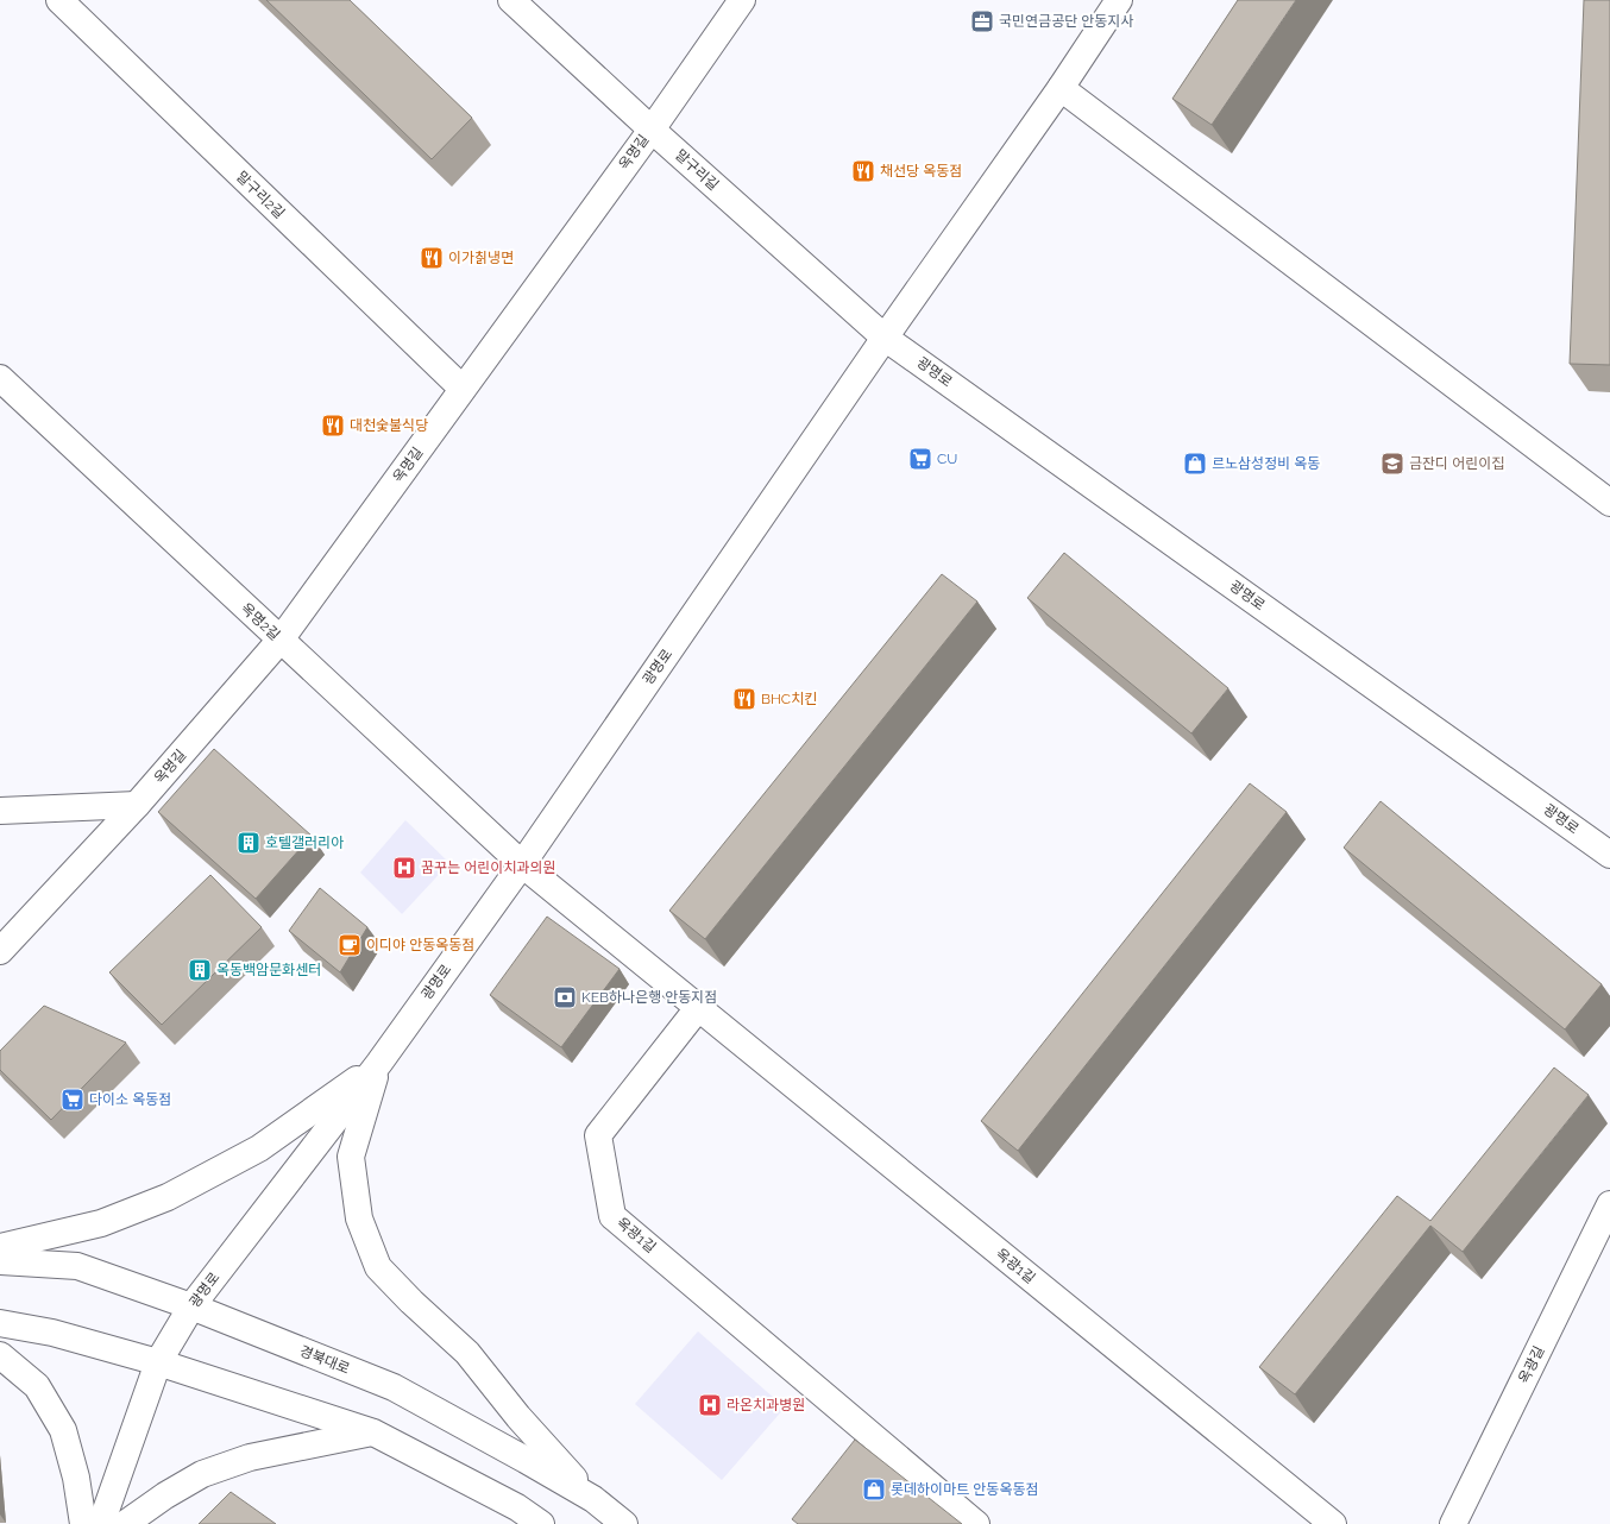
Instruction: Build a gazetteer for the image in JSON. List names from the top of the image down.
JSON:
{
  "streets": {
    "street": [
      "옥명길",
      "말구리길",
      "말구리2길",
      "광명로",
      "옥명2길",
      "옥광1길",
      "경북대로",
      "옥광길"
    ]
  },
  "crossings": [
    ["옥명길", "말구리길"],
    ["옥명길", "말구리2길"],
    ["옥명길", "옥명2길"],
    ["말구리길", "광명로"],
    ["광명로", "옥명2길"],
    ["광명로", "옥광1길"],
    ["광명로", "경북대로"],
    ["옥명2길", "옥광1길"]
  ],
  "places": {
    "office": ["국민연금공단 안동지사"],
    "restaurant": [
      "채선당 옥동점",
      "이가칡냉면",
      "대천숯불식당",
      "BHC치킨"
    ],
    "supermarket": ["CU", "다이소 옥동점"],
    "shop": ["르노삼성정비 옥동", "롯데하이마트 안동옥동점"],
    "school or university": ["금잔디 어린이집"],
    "building": ["호텔갤러리아", "옥동백암문화센터"],
    "hospital": ["꿈꾸는 어린이치과의원", "라온치과병원"],
    "cafe": ["이디야 안동옥동점"],
    "bank": ["KEB하나은행 안동지점"]
  }
}
